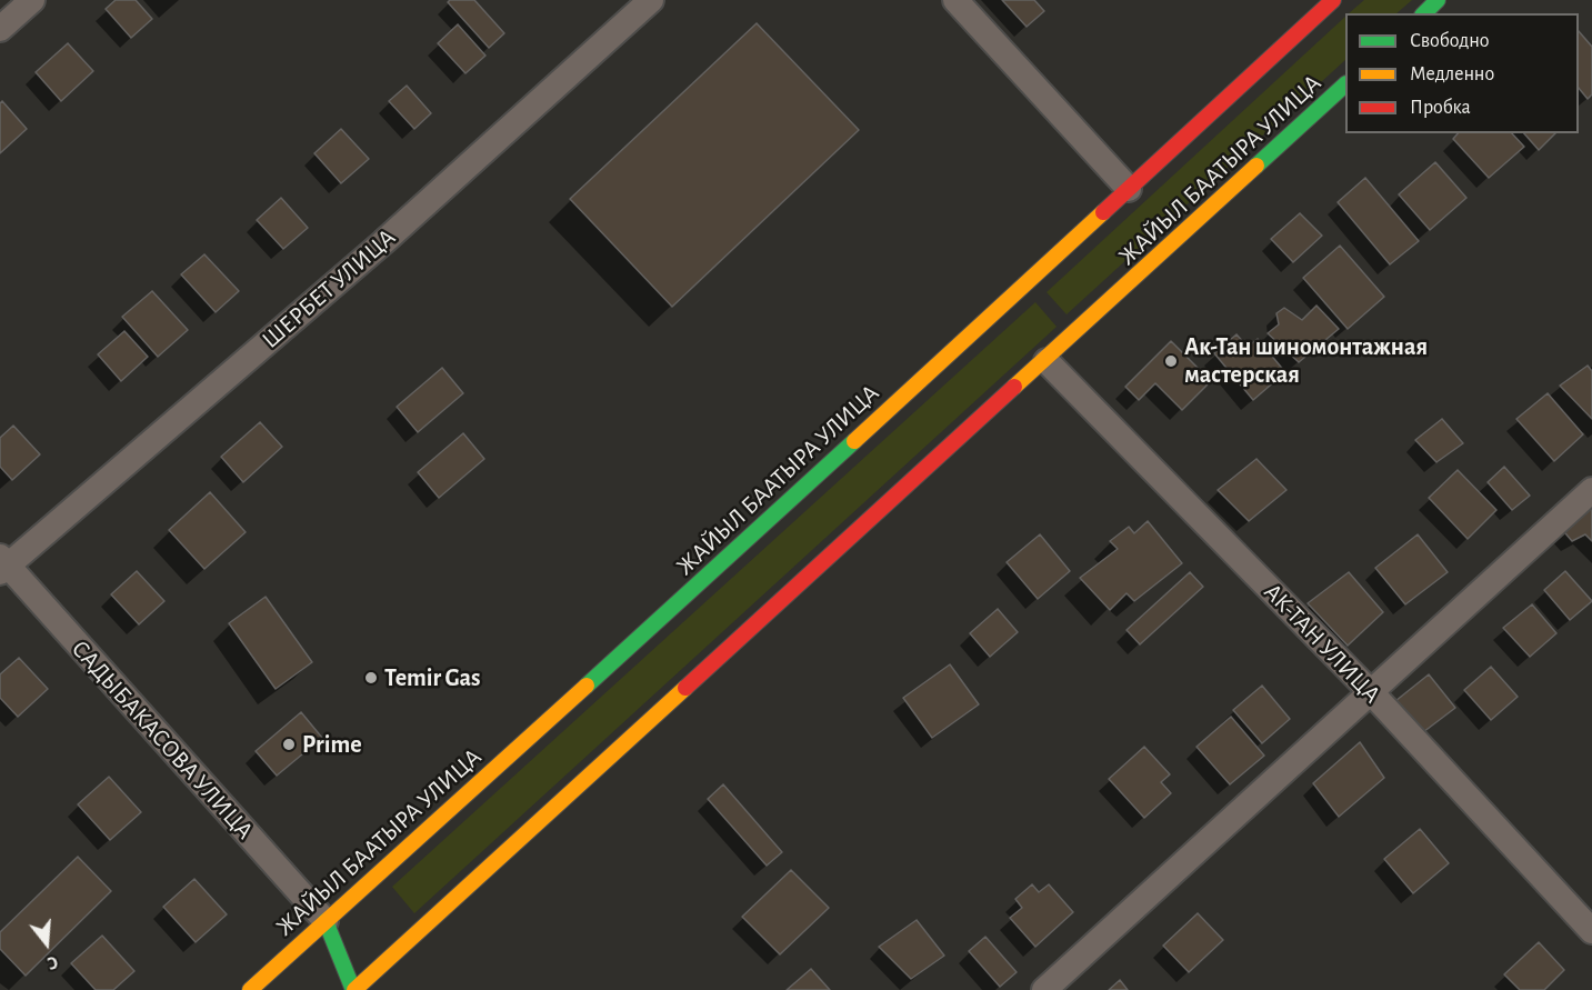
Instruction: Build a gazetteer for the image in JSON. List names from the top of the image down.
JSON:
{
  "streets": {
    "main road": ["ЖАЙЫЛ БААТЫРА УЛИЦА"],
    "street": ["ШЕРБЕТ УЛИЦА", "АК-ТАН УЛИЦА", "САДЫБАКАСОВА УЛИЦА"]
  },
  "crossings": [
    ["ЖАЙЫЛ БААТЫРА УЛИЦА", "АК-ТАН УЛИЦА"],
    ["ЖАЙЫЛ БААТЫРА УЛИЦА", "САДЫБАКАСОВА УЛИЦА"],
    ["ШЕРБЕТ УЛИЦА", "САДЫБАКАСОВА УЛИЦА"]
  ],
  "places": ["Ак-Тан шиномонтажная мастерская", "Temir Gas", "Prime"],
  "legend": ["Свободно", "Медленно", "Пробка"],
  "north": "bottom"
}
